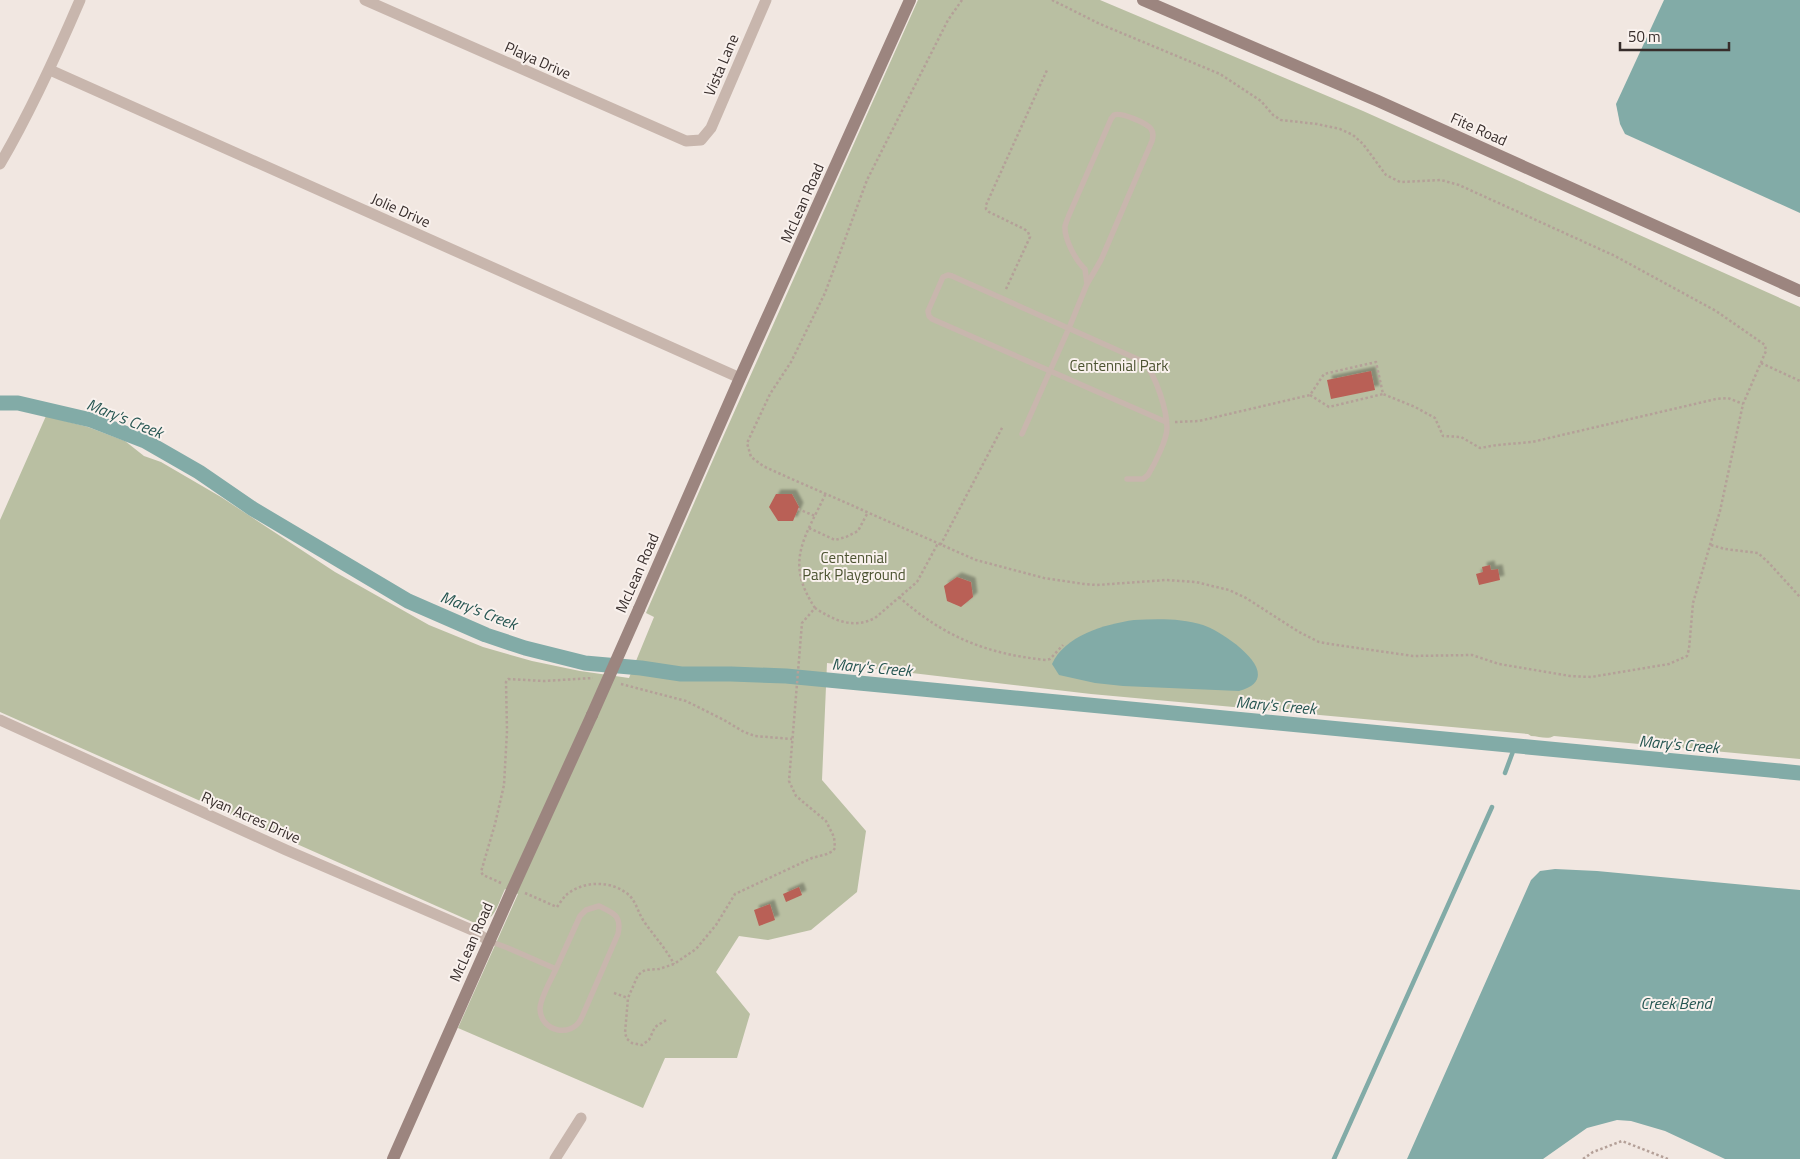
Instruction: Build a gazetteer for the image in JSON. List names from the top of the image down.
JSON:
{
  "streets": {
    "street": [
      "Playa Drive",
      "Vista Lane",
      "Fite Road",
      "McLean Road",
      "Jolie Drive",
      "Ryan Acres Drive"
    ]
  },
  "crossings": [
    ["Playa Drive", "Vista Lane"],
    ["McLean Road", "Jolie Drive"],
    ["McLean Road", "Ryan Acres Drive"]
  ],
  "water": ["Mary's Creek", "Creek Bend"],
  "parks": ["Centennial Park", "Centennial Park Playground"],
  "scale_bar": "50 m"
}
